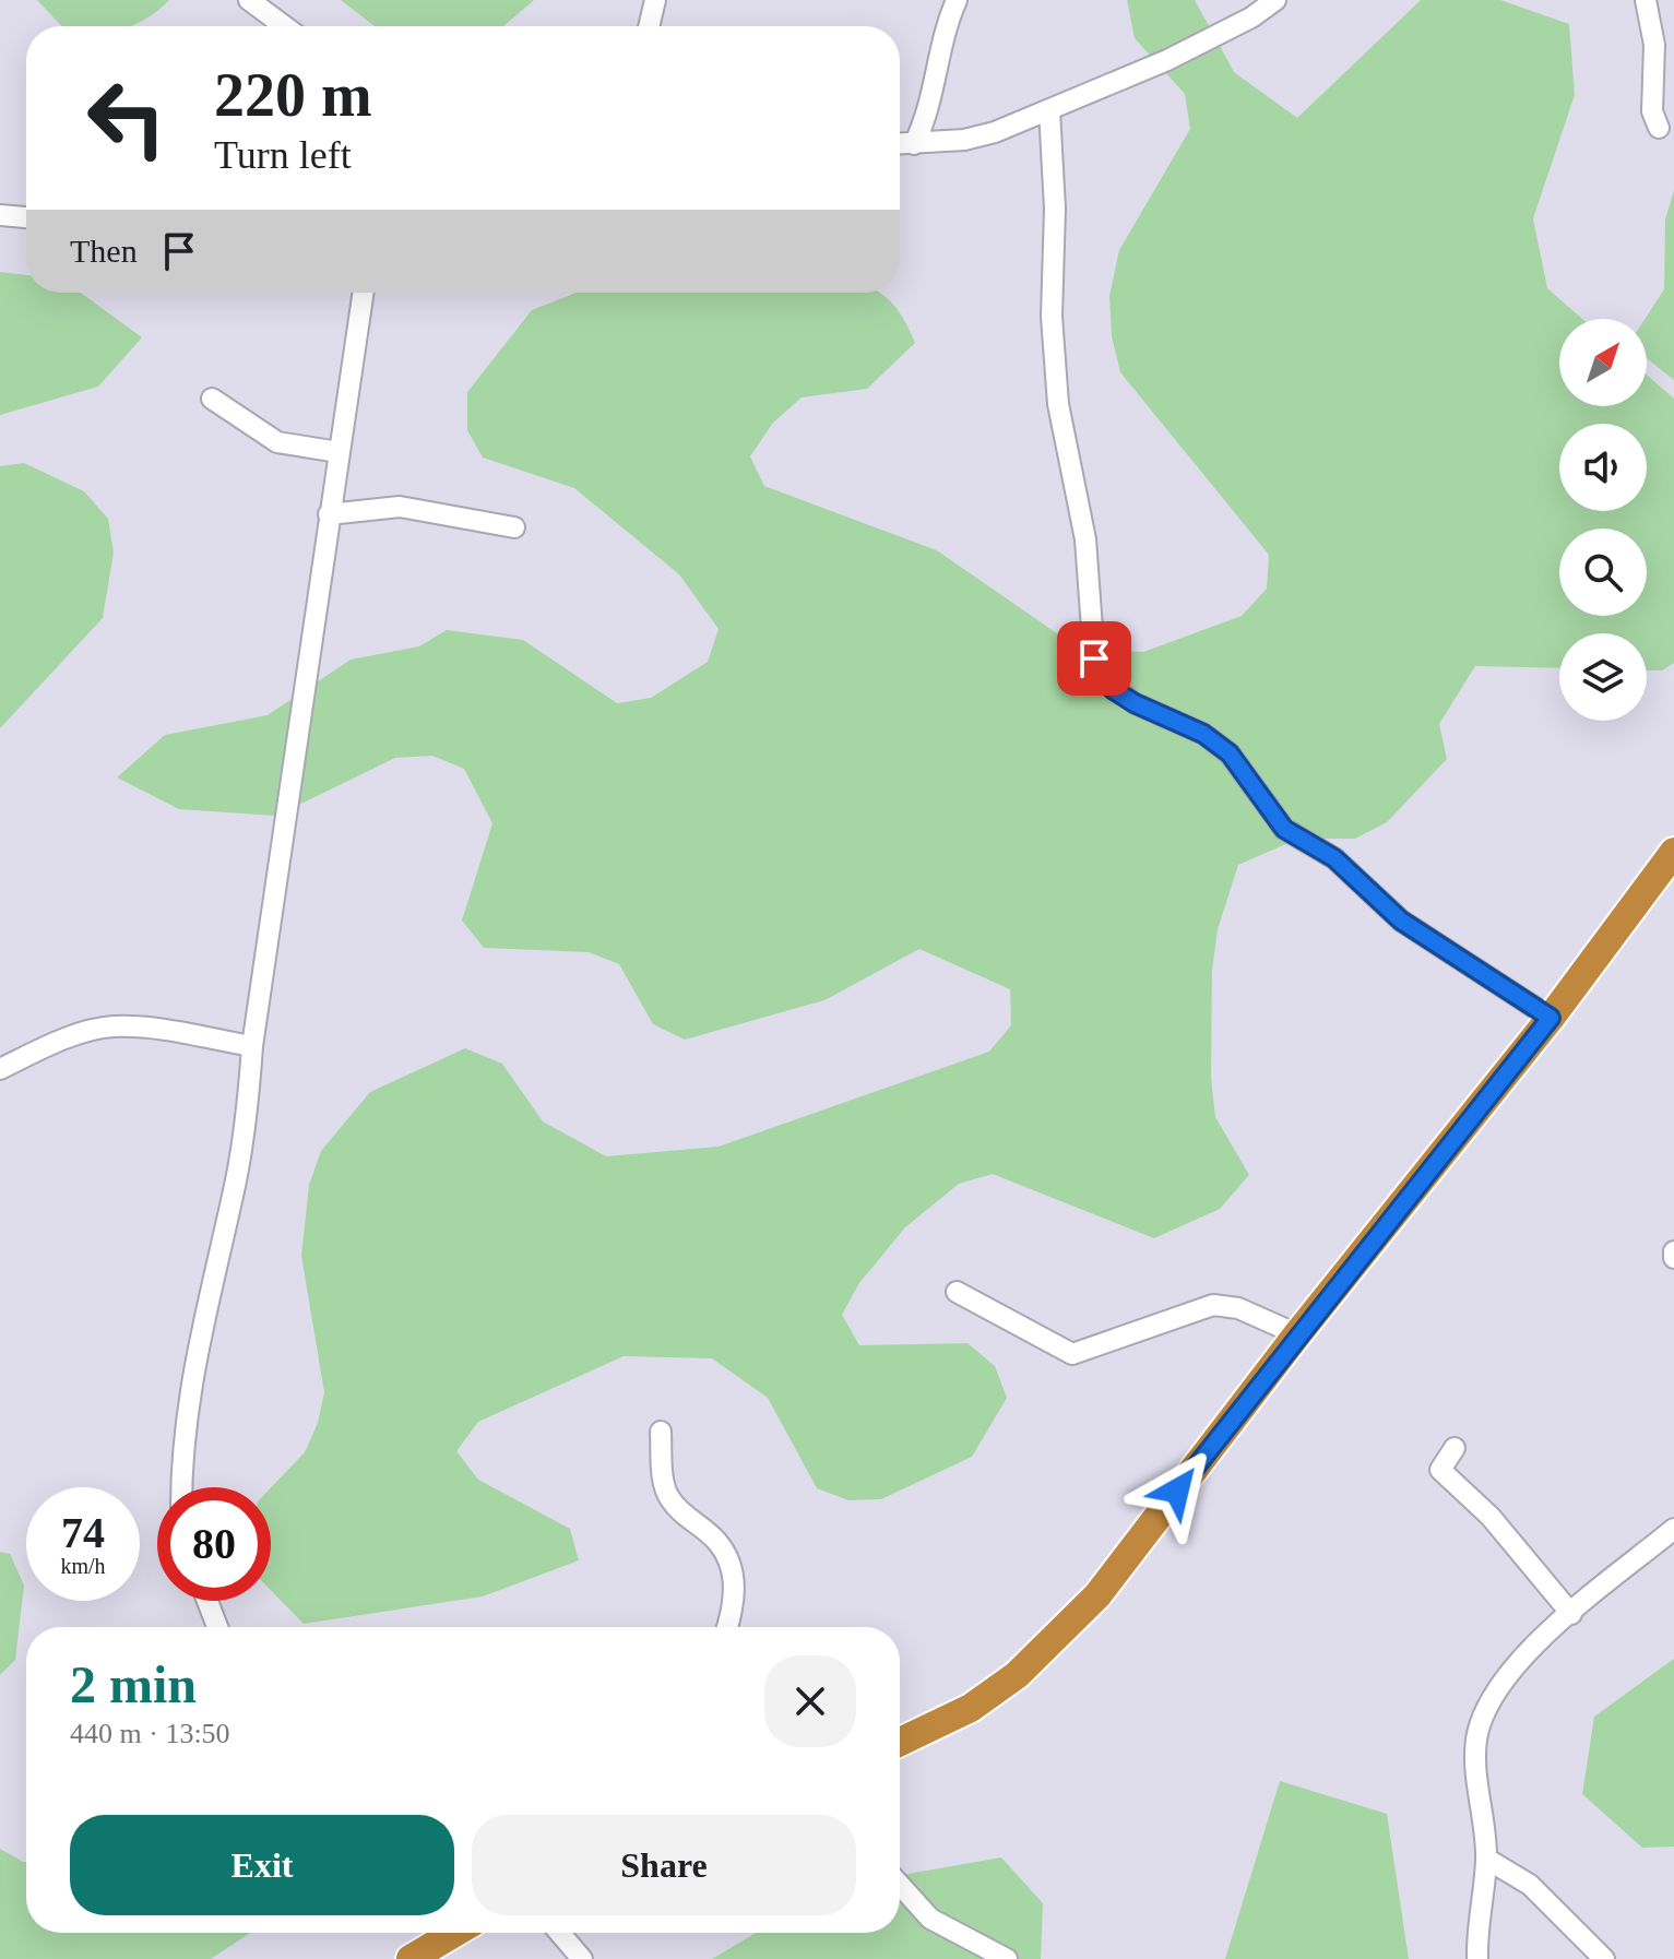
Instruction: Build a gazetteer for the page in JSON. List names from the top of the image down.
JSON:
{
  "north": "top right",
  "page": {
    "turn": ["220 m", "Turn left"],
    "then": "Then",
    "speed": "74 km/h",
    "limit": "80",
    "heading": ["2 min", "440 m · 13:50"],
    "buttons": ["Exit", "Share"]
  }
}
